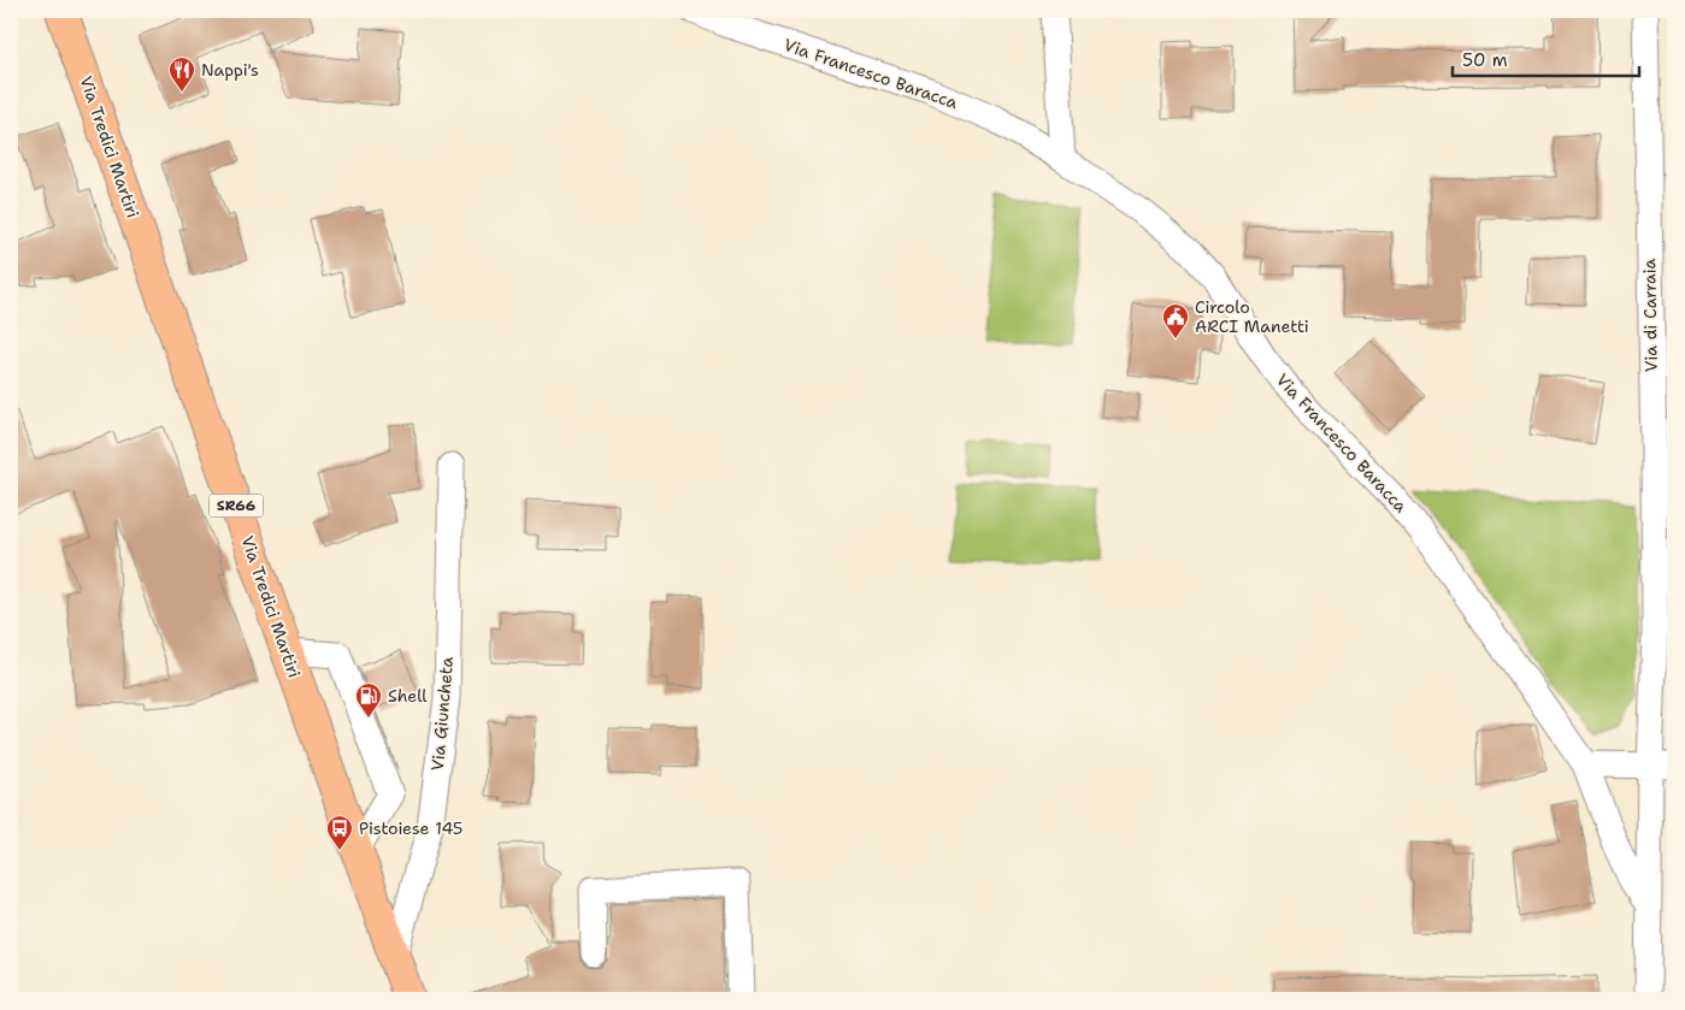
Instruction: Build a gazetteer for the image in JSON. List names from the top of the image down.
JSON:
{
  "streets": {
    "main road": ["Via Tredici Martiri", "SR66"],
    "street": ["Via Francesco Baracca", "Via di Carraia", "Via Giuncheta"]
  },
  "crossings": [
    ["Via Tredici Martiri", "Via Giuncheta"]
  ],
  "places": {
    "restaurant": ["Nappi's"],
    "public building": ["Circolo ARCI Manetti"],
    "fuel station": ["Shell"],
    "bus stop": ["Pistoiese 145"]
  },
  "scale_bar": "50 m"
}
